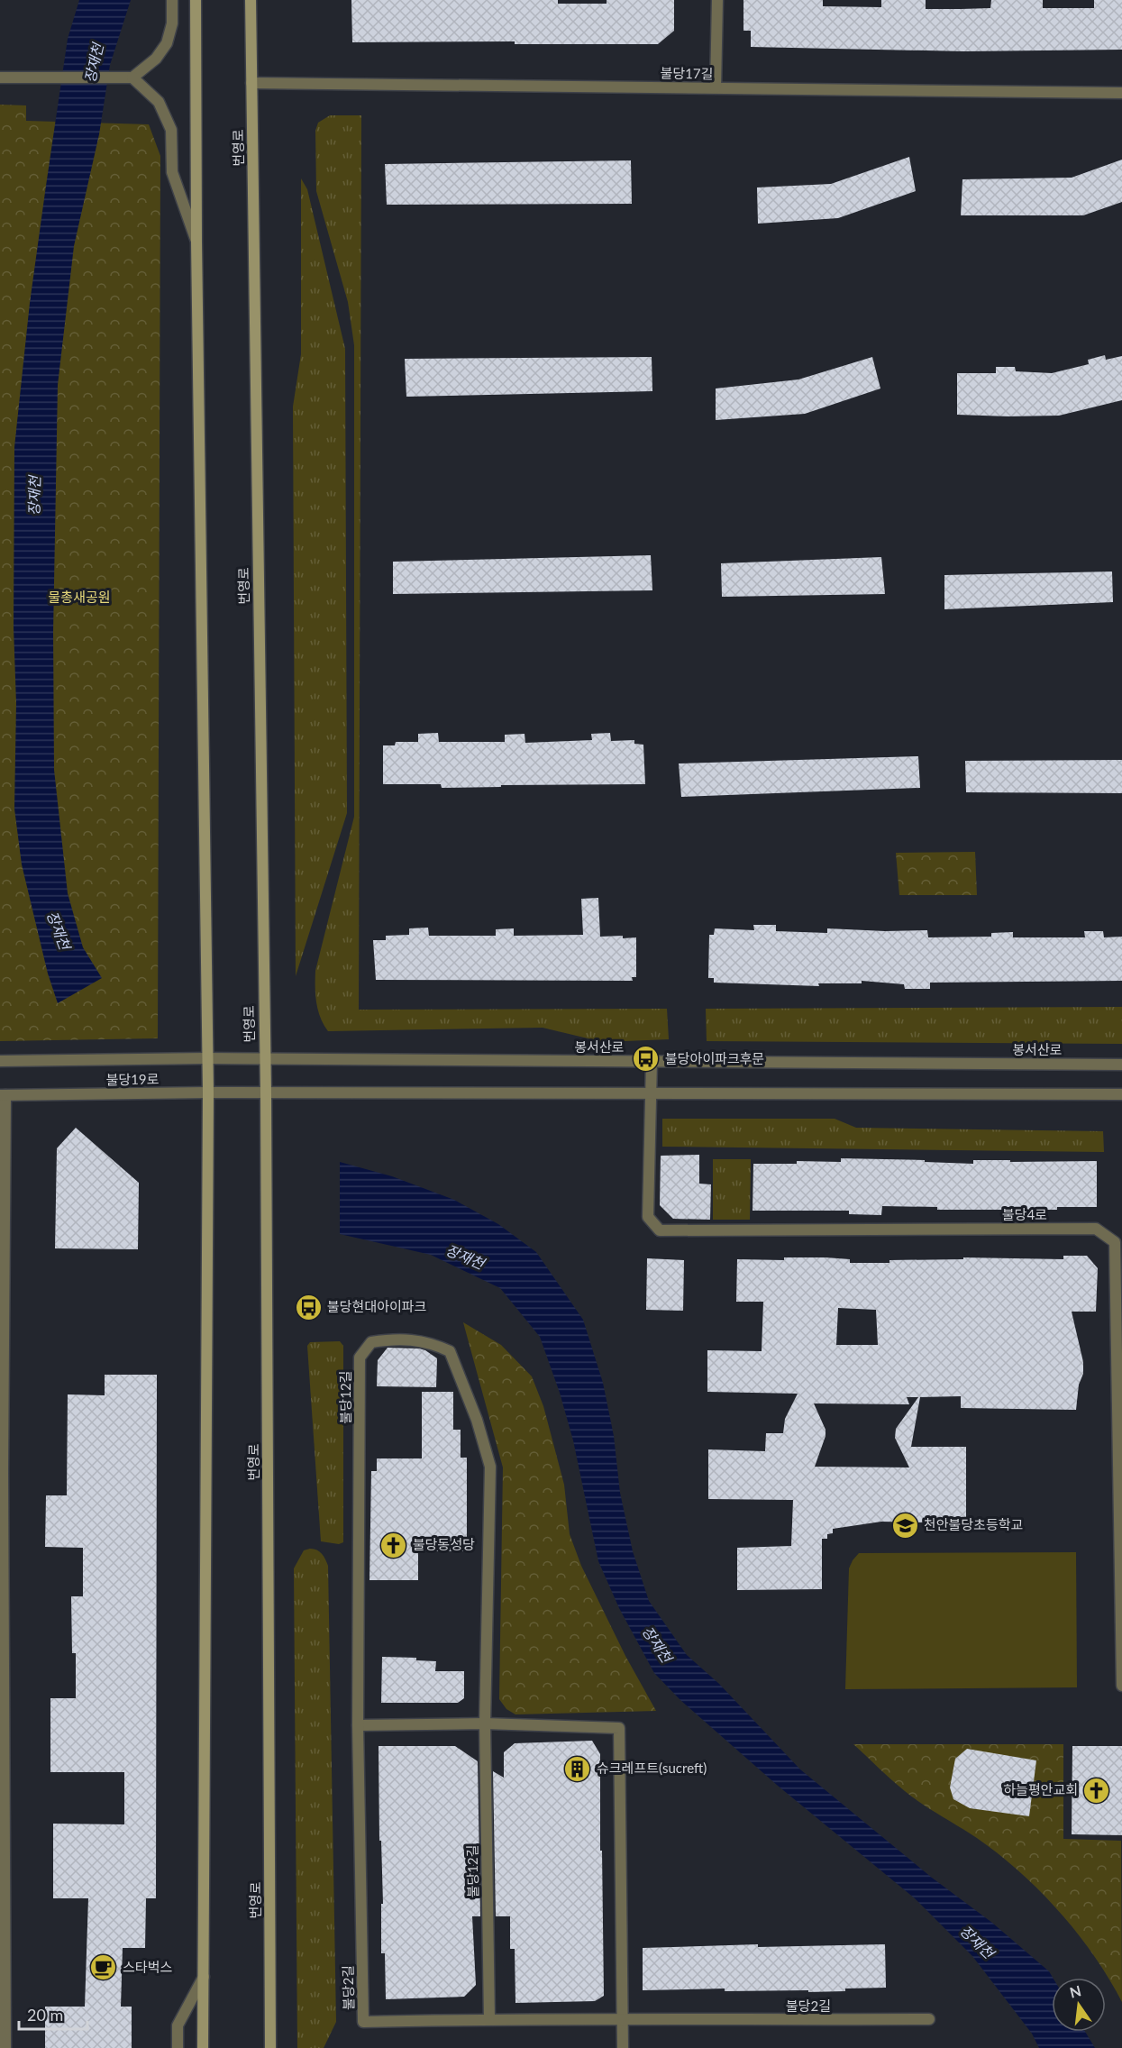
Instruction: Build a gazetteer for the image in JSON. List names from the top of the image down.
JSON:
{
  "streets": {
    "main road": ["번영로"],
    "street": [
      "불당17길",
      "봉서산로",
      "불당19로",
      "불당4로",
      "불당12길",
      "불당2길"
    ]
  },
  "crossings": [
    ["불당17길", "번영로"],
    ["번영로", "봉서산로"],
    ["번영로", "불당19로"],
    ["봉서산로", "불당19로"],
    ["봉서산로", "불당4로"],
    ["불당12길", "불당2길"]
  ],
  "water": ["장재천"],
  "parks": ["물총새공원"],
  "places": {
    "bus stop": ["불당아이파크후문", "불당현대아이파크"],
    "school or university": ["천안불당초등학교"],
    "church": ["불당동성당", "하늘평안교회"],
    "building": ["슈크레프트(sucreft)"],
    "cafe": ["스타벅스"]
  },
  "scale_bar": "20 m",
  "north": "top"
}
